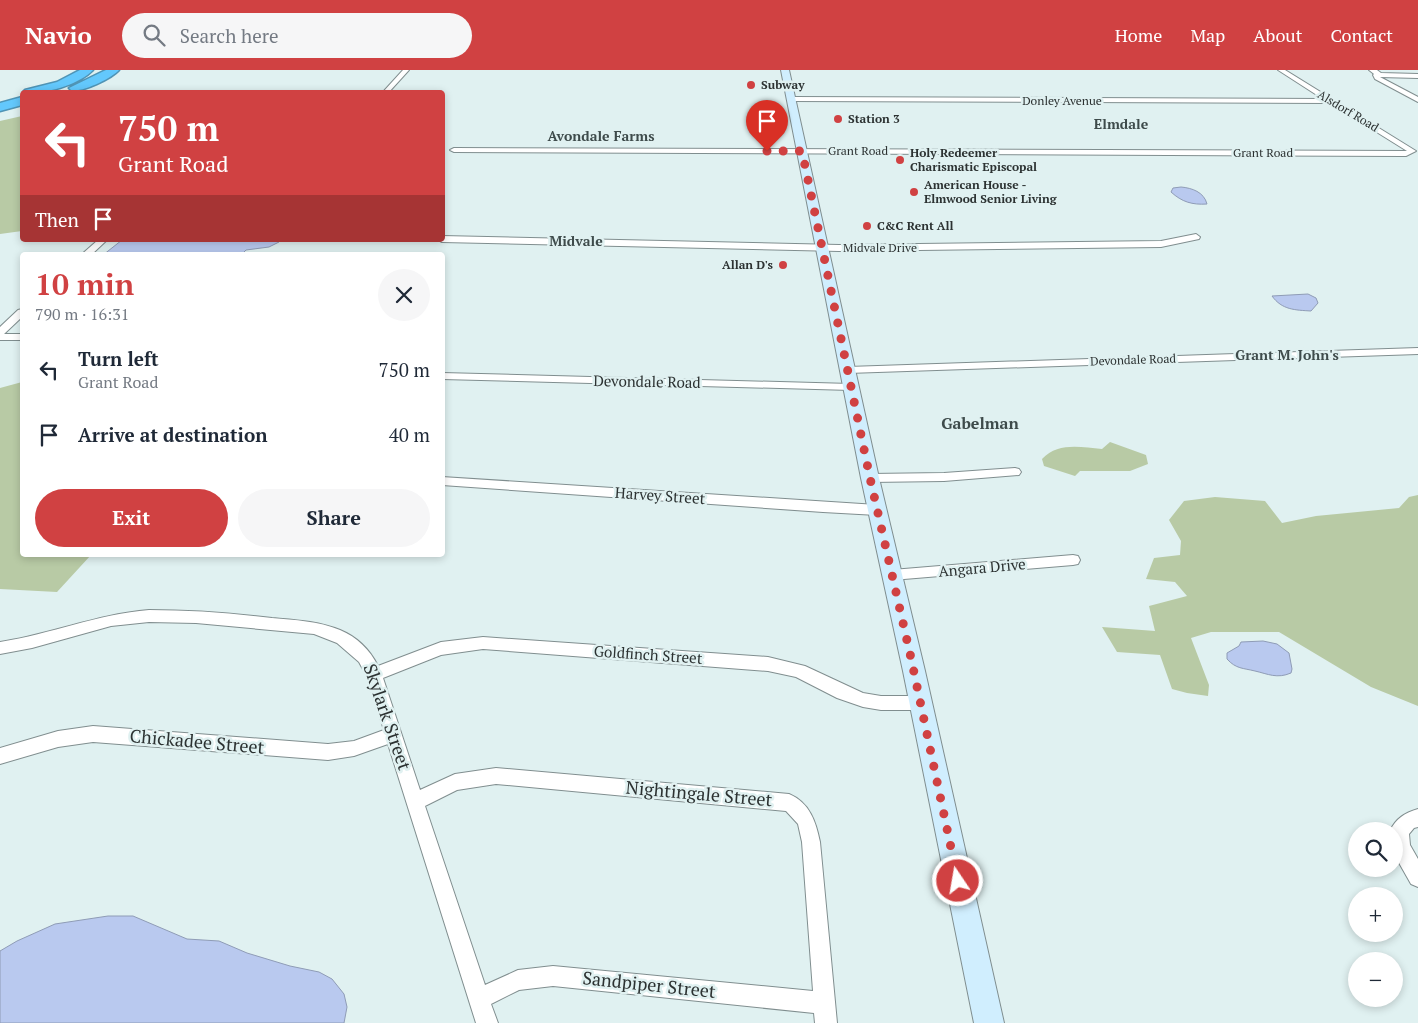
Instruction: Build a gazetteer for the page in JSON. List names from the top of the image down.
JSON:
{
  "streets": {
    "street": [
      "Donley Avenue",
      "Alsdorf Road",
      "Grant Road",
      "Midvale Drive",
      "Devondale Road",
      "Harvey Street",
      "Angara Drive",
      "Goldfinch Street",
      "Skylark Street",
      "Chickadee Street",
      "Nightingale Street",
      "Sandpiper Street"
    ]
  },
  "crossings": [
    ["Donley Avenue", "Alsdorf Road"],
    ["Alsdorf Road", "Grant Road"],
    ["Goldfinch Street", "Skylark Street"],
    ["Skylark Street", "Chickadee Street"],
    ["Skylark Street", "Nightingale Street"],
    ["Skylark Street", "Sandpiper Street"],
    ["Nightingale Street", "Sandpiper Street"]
  ],
  "districts": [
    "Elmdale",
    "Avondale Farms",
    "Midvale",
    "Grant M. John's",
    "Gabelman"
  ],
  "places": [
    "Subway",
    "Station 3",
    "Holy Redeemer Charismatic Episcopal",
    "American House - Elmwood Senior Living",
    "C&C Rent All",
    "Allan D's"
  ],
  "page": {
    "header": "Navio",
    "search": "Search here",
    "nav": [
      "Home",
      "Map",
      "About",
      "Contact"
    ],
    "turn": ["750 m", "Grant Road"],
    "then": "Then",
    "heading": ["10 min", "790 m · 16:31"],
    "list": [
      {
        "name": "Turn left",
        "note": "Grant Road",
        "value": "750 m"
      },
      {
        "name": "Arrive at destination",
        "value": "40 m"
      }
    ],
    "buttons": ["Exit", "Share"],
    "map_buttons": ["+", "−"]
  }
}
